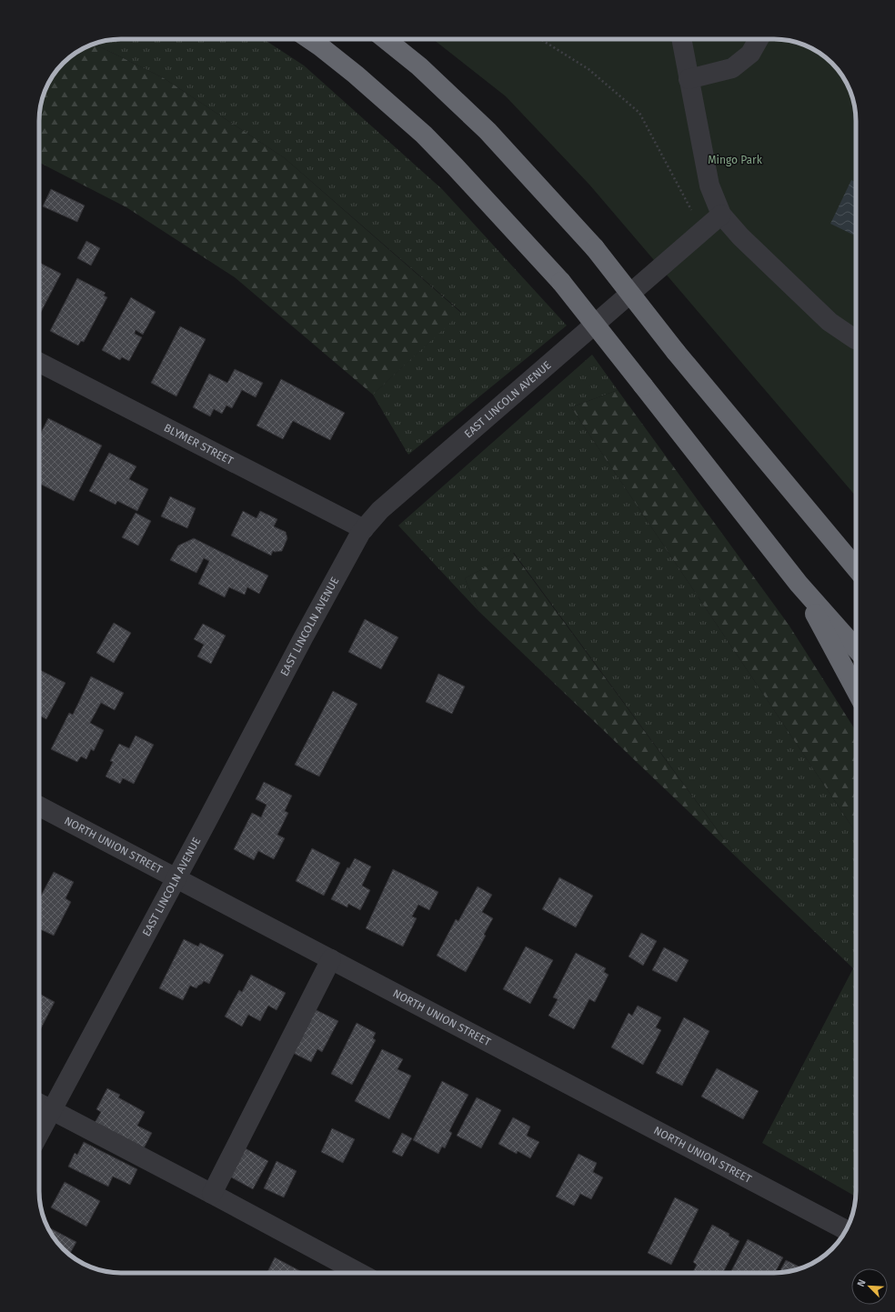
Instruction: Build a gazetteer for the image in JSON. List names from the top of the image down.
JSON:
{
  "streets": {
    "street": ["EAST LINCOLN AVENUE", "BLYMER STREET", "NORTH UNION STREET"]
  },
  "crossings": [
    ["EAST LINCOLN AVENUE", "BLYMER STREET"],
    ["EAST LINCOLN AVENUE", "NORTH UNION STREET"]
  ],
  "parks": ["Mingo Park"],
  "north": "top left"
}
